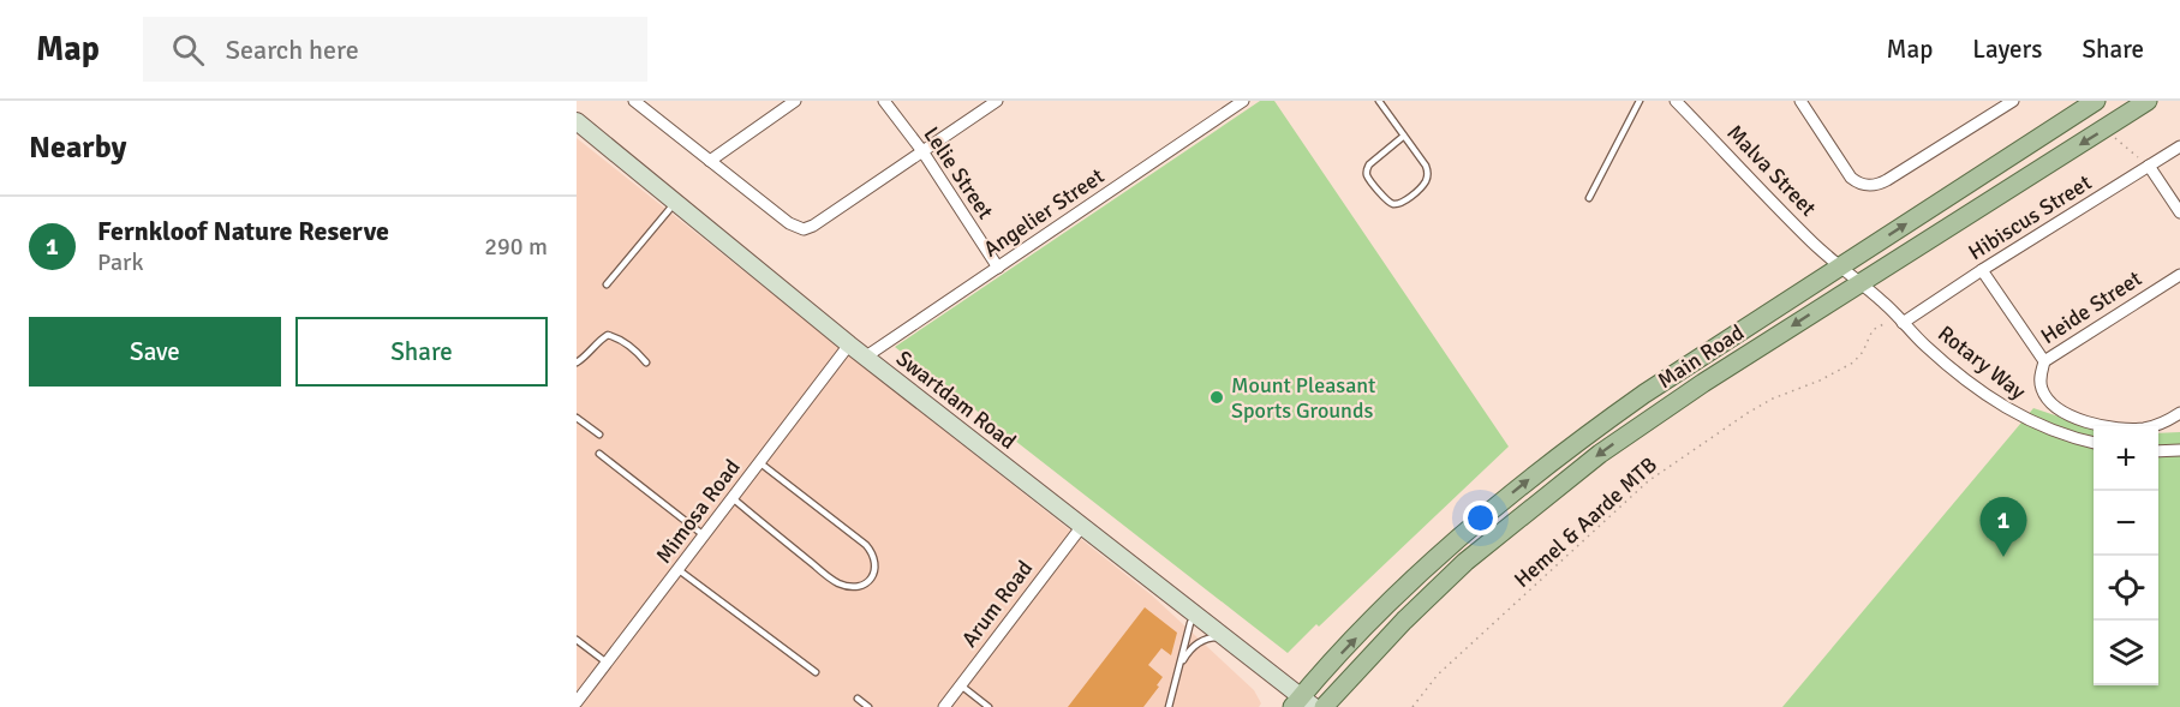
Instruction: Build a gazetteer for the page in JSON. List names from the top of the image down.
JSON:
{
  "streets": {
    "main road": ["Main Road"],
    "street": [
      "Malva Street",
      "Lelie Street",
      "Angelier Street",
      "Hibiscus Street",
      "Heide Street",
      "Rotary Way",
      "Swartdam Road",
      "Mimosa Road",
      "Arum Road"
    ],
    "path": ["Hemel & Aarde MTB"]
  },
  "crossings": [
    ["Malva Street", "Main Road"],
    ["Malva Street", "Rotary Way"],
    ["Lelie Street", "Angelier Street"],
    ["Angelier Street", "Swartdam Road"],
    ["Hibiscus Street", "Heide Street"],
    ["Hibiscus Street", "Rotary Way"],
    ["Hibiscus Street", "Hemel & Aarde MTB"],
    ["Main Road", "Rotary Way"],
    ["Main Road", "Swartdam Road"],
    ["Rotary Way", "Hemel & Aarde MTB"],
    ["Swartdam Road", "Mimosa Road"],
    ["Swartdam Road", "Arum Road"]
  ],
  "places": ["Mount Pleasant Sports Grounds"],
  "page": {
    "header": "Map",
    "search": "Search here",
    "nav": ["Map", "Layers", "Share"],
    "heading": "Nearby",
    "list": [
      {
        "mark": "1",
        "name": "Fernkloof Nature Reserve",
        "note": "Park",
        "value": "290 m"
      }
    ],
    "buttons": ["Save", "Share"],
    "map_buttons": ["+", "−"],
    "pins": "1"
  }
}
